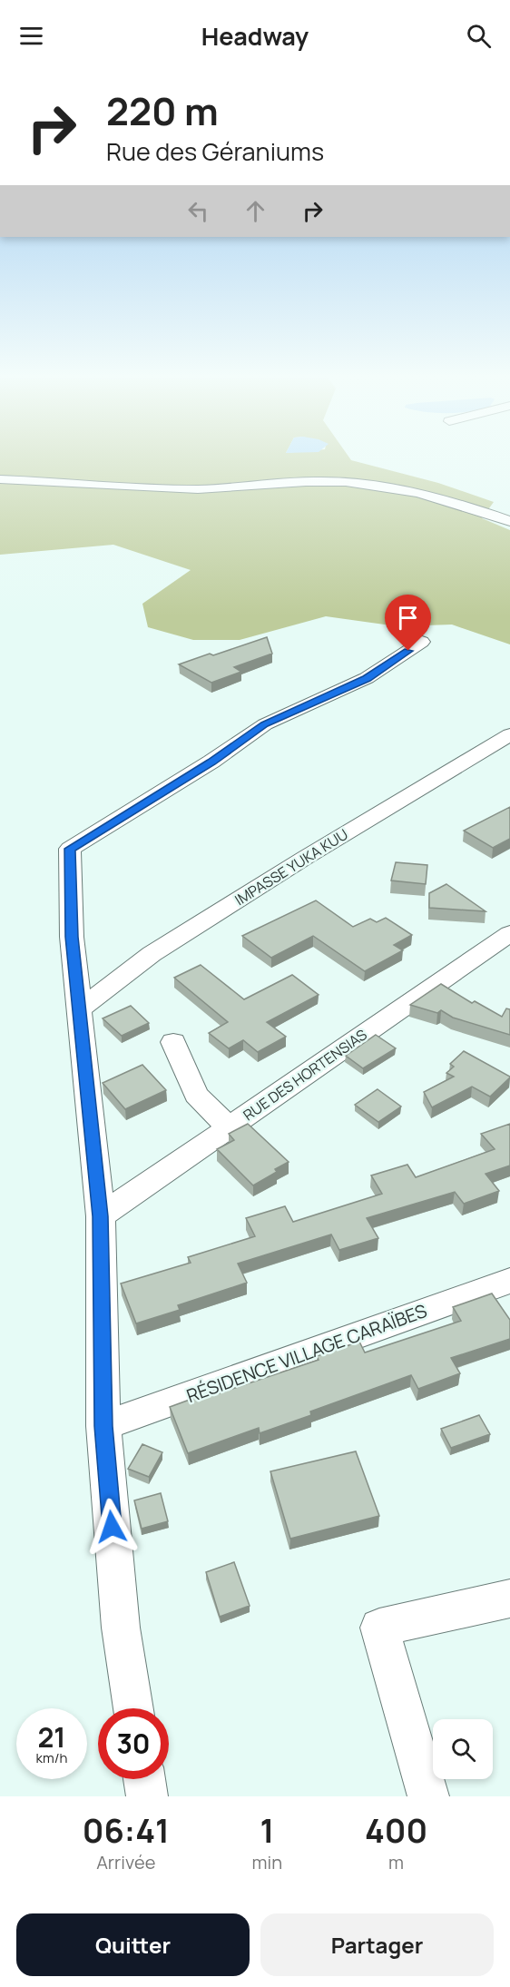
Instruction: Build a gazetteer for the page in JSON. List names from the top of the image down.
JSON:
{
  "streets": {
    "street": ["IMPASSE YUKA KUU", "RUE DES HORTENSIAS", "RÉSIDENCE VILLAGE CARAÏBES"]
  },
  "page": {
    "header": "Headway",
    "turn": ["220 m", "Rue des Géraniums"],
    "speed": "21 km/h",
    "limit": "30",
    "eta": [
      "06:41",
      "Arrivée",
      "1",
      "min",
      "400",
      "m"
    ],
    "buttons": ["Quitter", "Partager"]
  }
}
